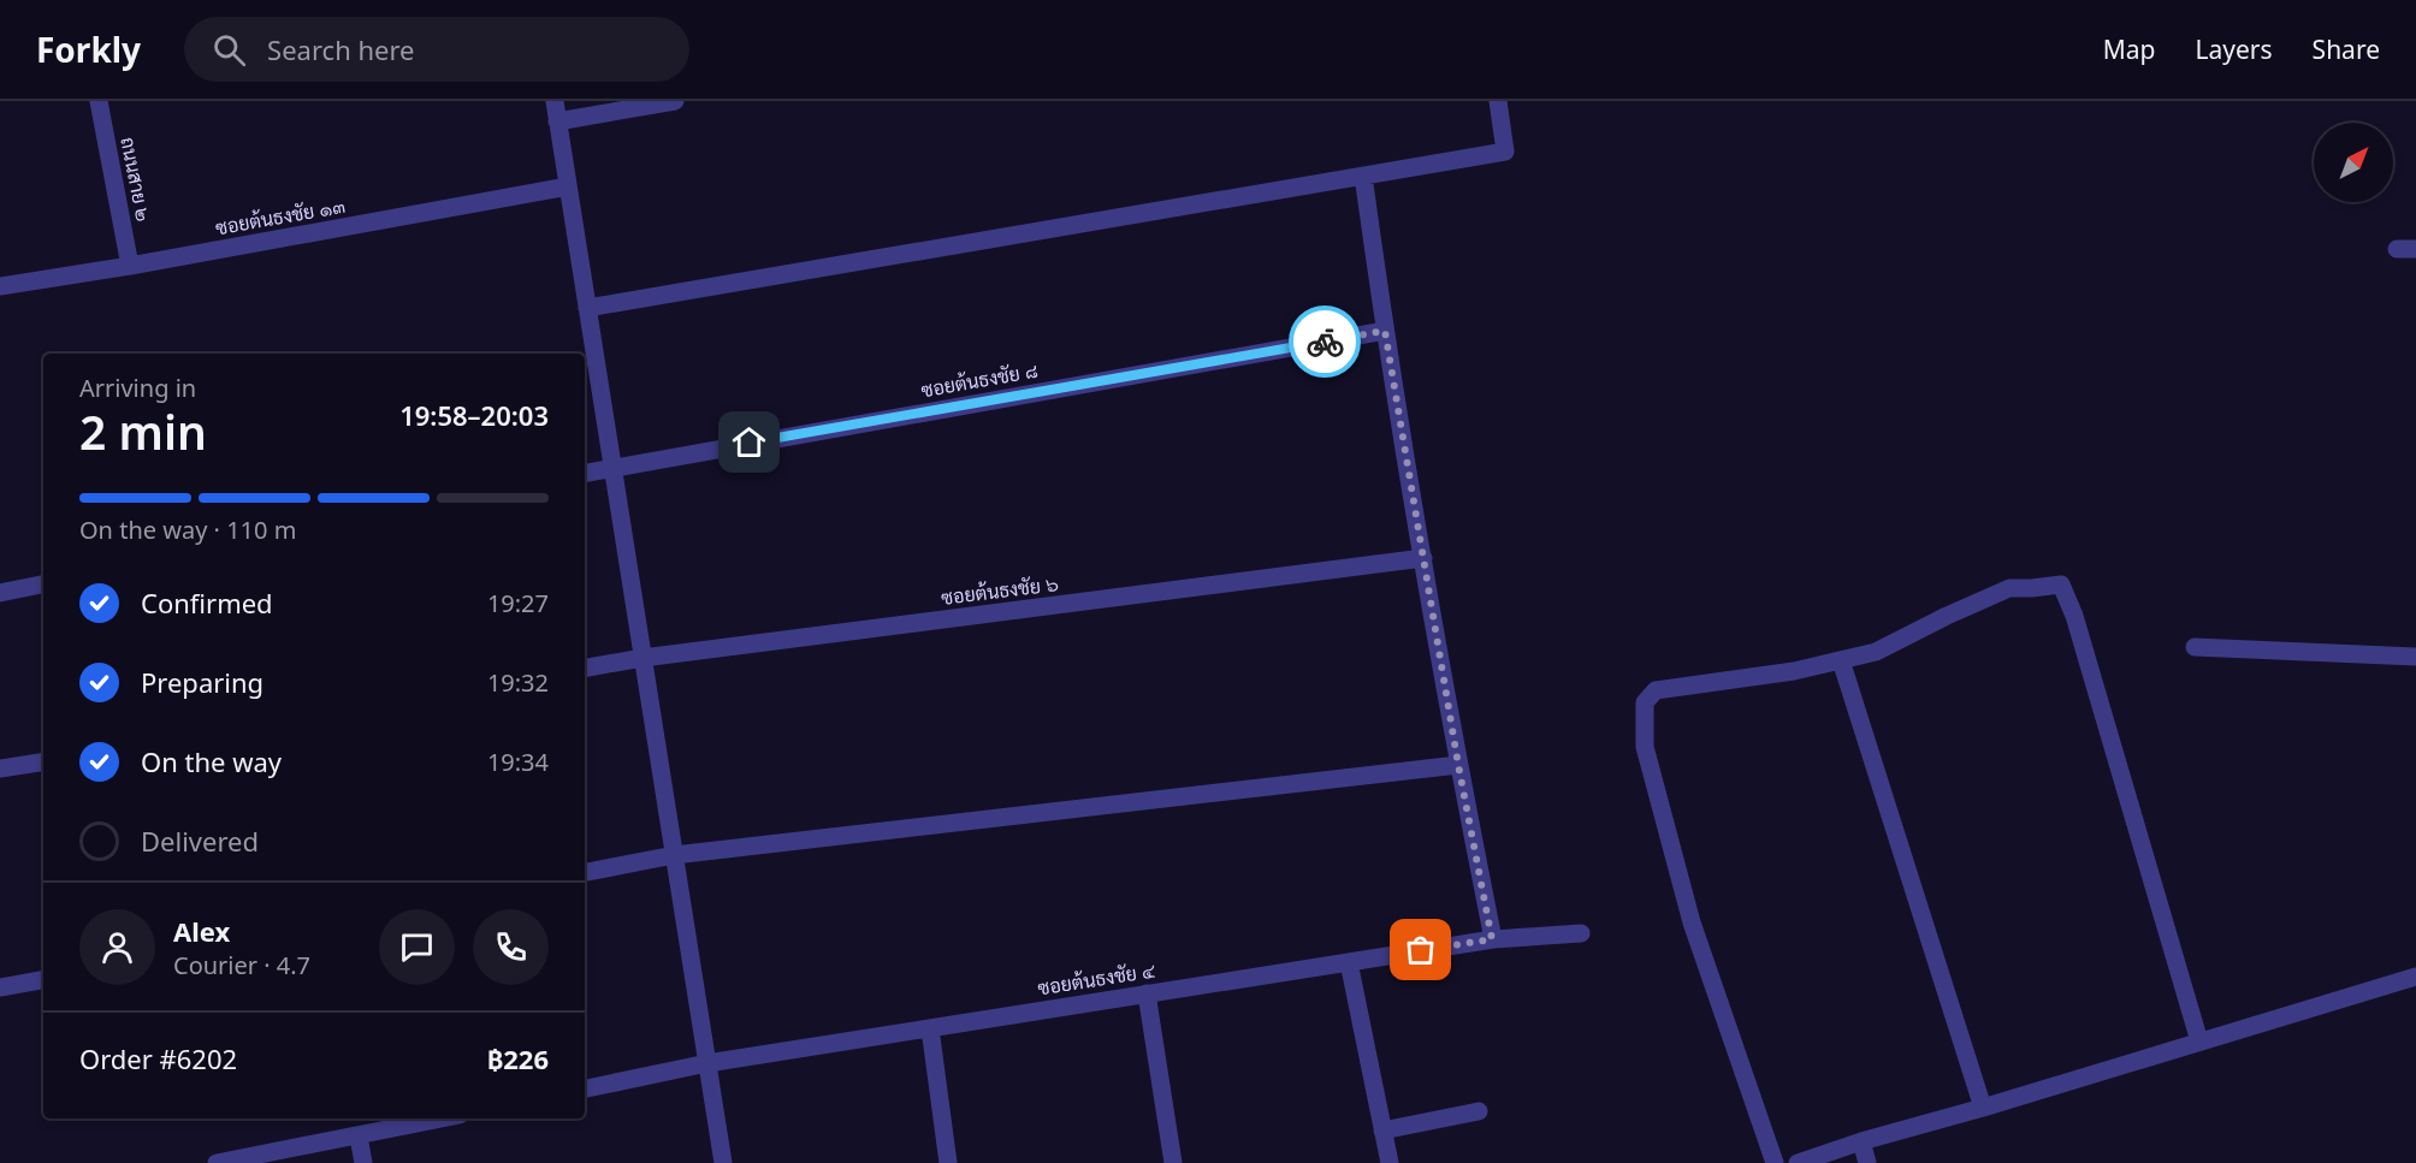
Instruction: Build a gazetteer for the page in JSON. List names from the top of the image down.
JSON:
{
  "streets": {
    "street": [
      "ถนนสาย ๒",
      "ซอยต้นธงชัย ๑๓",
      "ซอยต้นธงชัย ๘",
      "ซอยต้นธงชัย ๖",
      "ซอยต้นธงชัย ๔"
    ]
  },
  "crossings": [
    ["ถนนสาย ๒", "ซอยต้นธงชัย ๑๓"]
  ],
  "north": "top right",
  "page": {
    "header": "Forkly",
    "search": "Search here",
    "nav": ["Map", "Layers", "Share"],
    "heading": ["2 min", "Arriving in", "19:58–20:03"],
    "panel": [
      "Alex",
      "Courier · 4.7",
      "Order #6202",
      "฿226"
    ],
    "bar": "On the way · 110 m",
    "list": [
      ["Confirmed", "19:27"],
      ["Preparing", "19:32"],
      ["On the way", "19:34"],
      "Delivered"
    ]
  }
}
